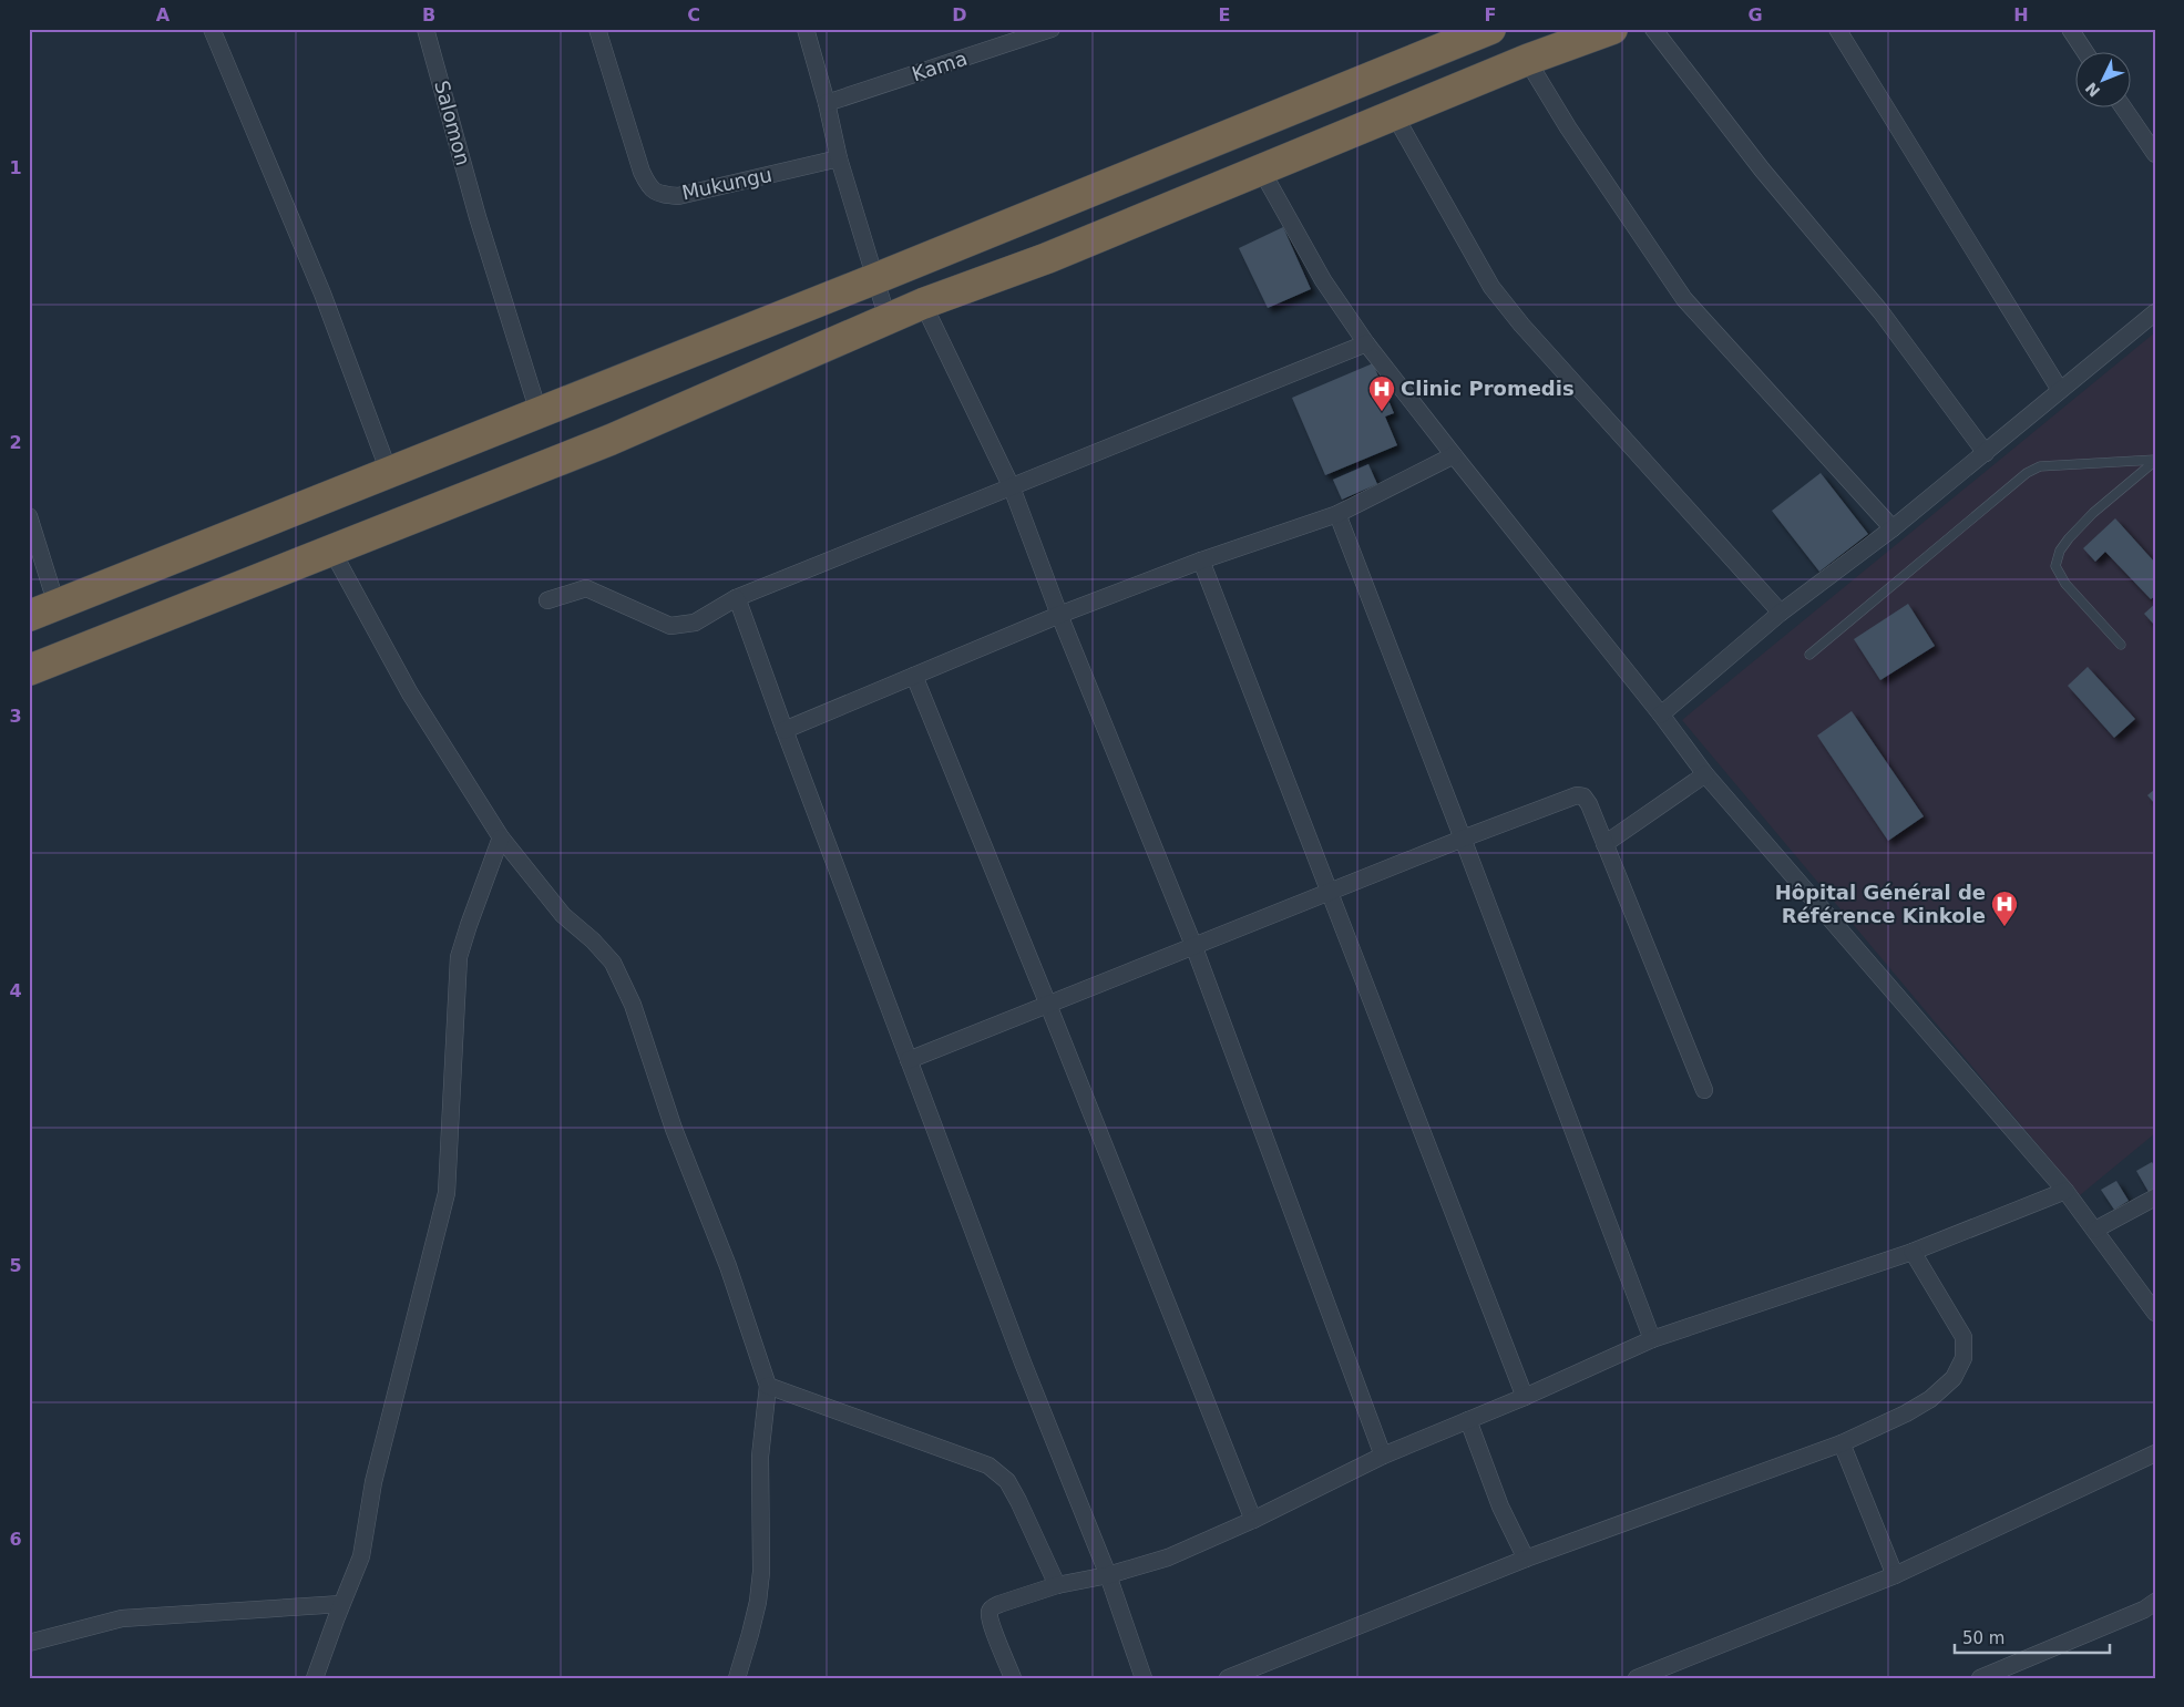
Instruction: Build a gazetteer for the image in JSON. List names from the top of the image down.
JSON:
{
  "streets": {
    "street": ["Kama", "Salomon", "Mukungu"]
  },
  "places": {
    "hospital": ["Clinic Promedis", "Hôpital Général de Référence Kinkole"]
  },
  "scale_bar": "50 m",
  "north": "bottom left",
  "grid": {
    "columns": [
      "A",
      "B",
      "C",
      "D",
      "E",
      "F",
      "G",
      "H"
    ],
    "rows": [
      "1",
      "2",
      "3",
      "4",
      "5",
      "6"
    ]
  }
}
